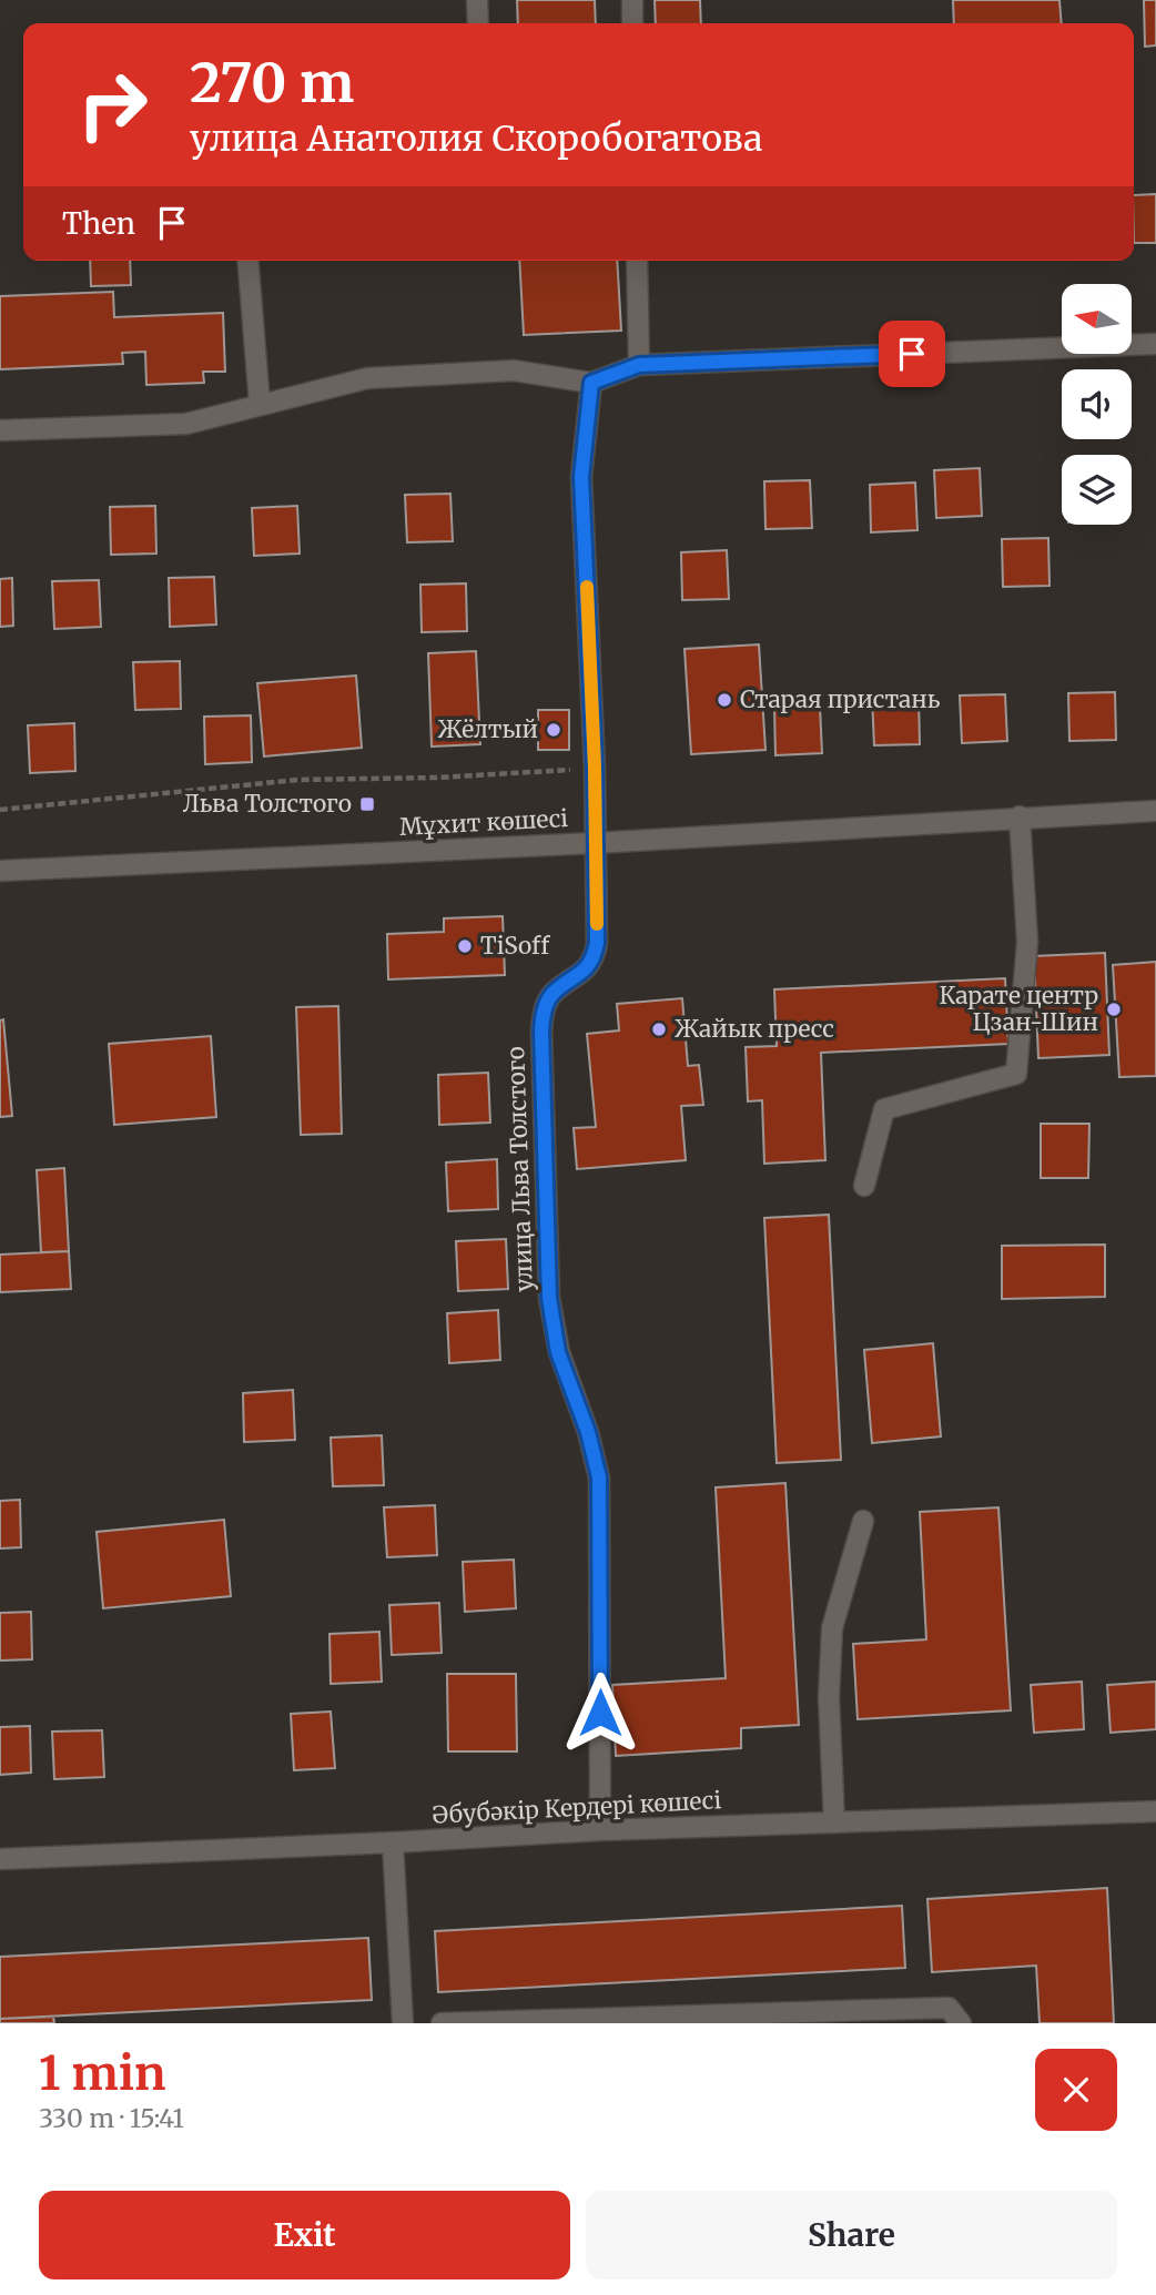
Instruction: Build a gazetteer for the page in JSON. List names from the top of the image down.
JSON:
{
  "streets": {
    "street": ["Мұхит көшесі", "улица Льва Толстого", "Әбубәкір Кердері көшесі"]
  },
  "crossings": [
    ["Мұхит көшесі", "улица Льва Толстого"],
    ["улица Льва Толстого", "Әбубәкір Кердері көшесі"]
  ],
  "places": {
    "other": [
      "Старая пристань",
      "Жёлтый",
      "TiSoff",
      "Карате центр Цзан-Шин",
      "Жайык пресс"
    ],
    "transit": ["Льва Толстого"]
  },
  "north": "left",
  "page": {
    "turn": ["270 m", "улица Анатолия Скоробогатова"],
    "then": "Then",
    "heading": ["1 min", "330 m · 15:41"],
    "buttons": ["Exit", "Share"]
  }
}
